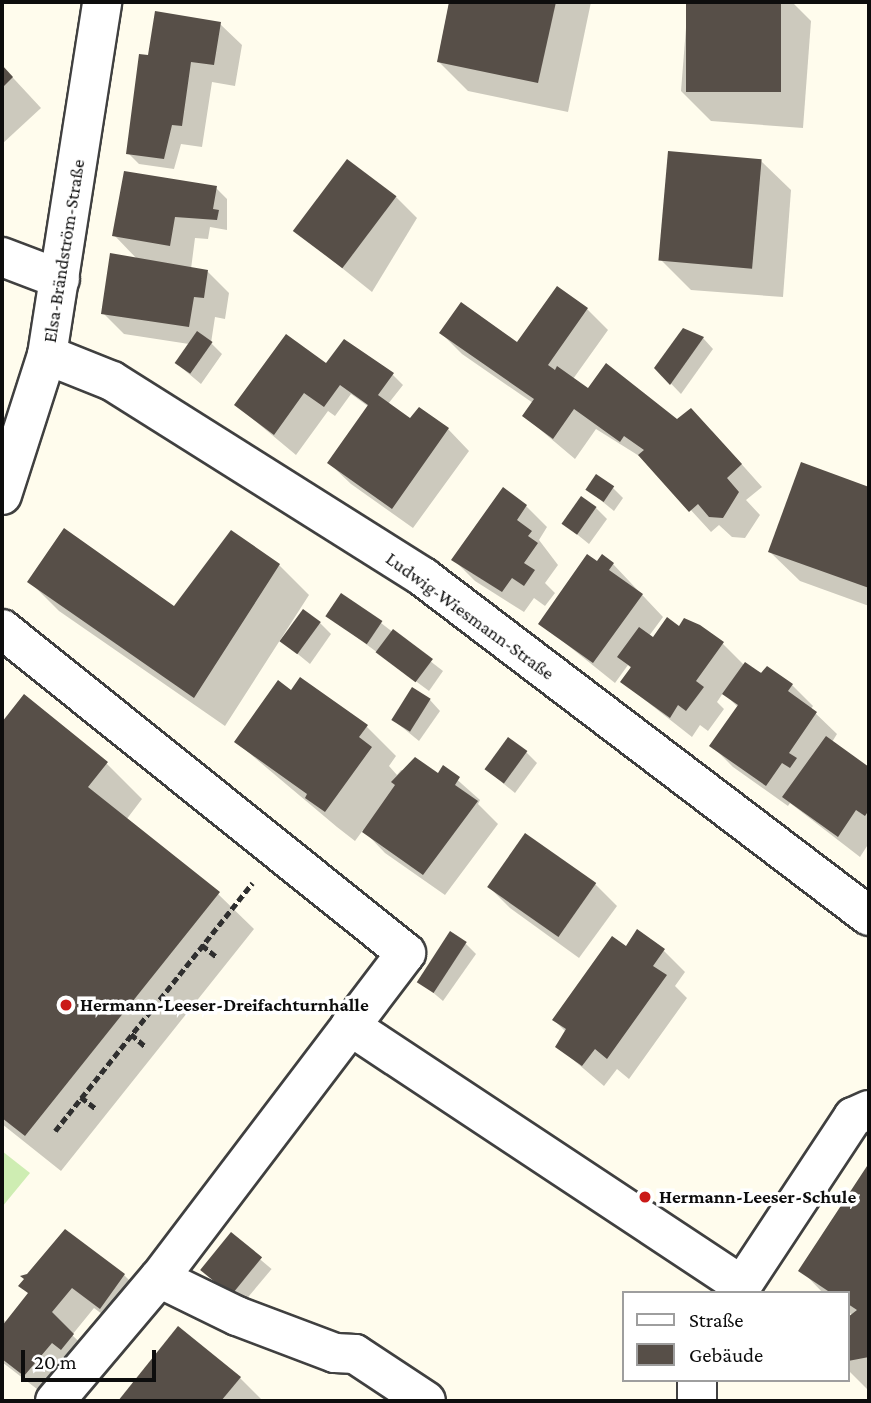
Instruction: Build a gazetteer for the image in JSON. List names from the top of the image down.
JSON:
{
  "streets": {
    "street": ["Elsa-Brändström-Straße", "Ludwig-Wiesmann-Straße"]
  },
  "crossings": [
    ["Elsa-Brändström-Straße", "Ludwig-Wiesmann-Straße"]
  ],
  "places": ["Hermann-Leeser-Dreifachturnhalle", "Hermann-Leeser-Schule"],
  "legend": ["Straße", "Gebäude"],
  "scale_bar": "20 m"
}
